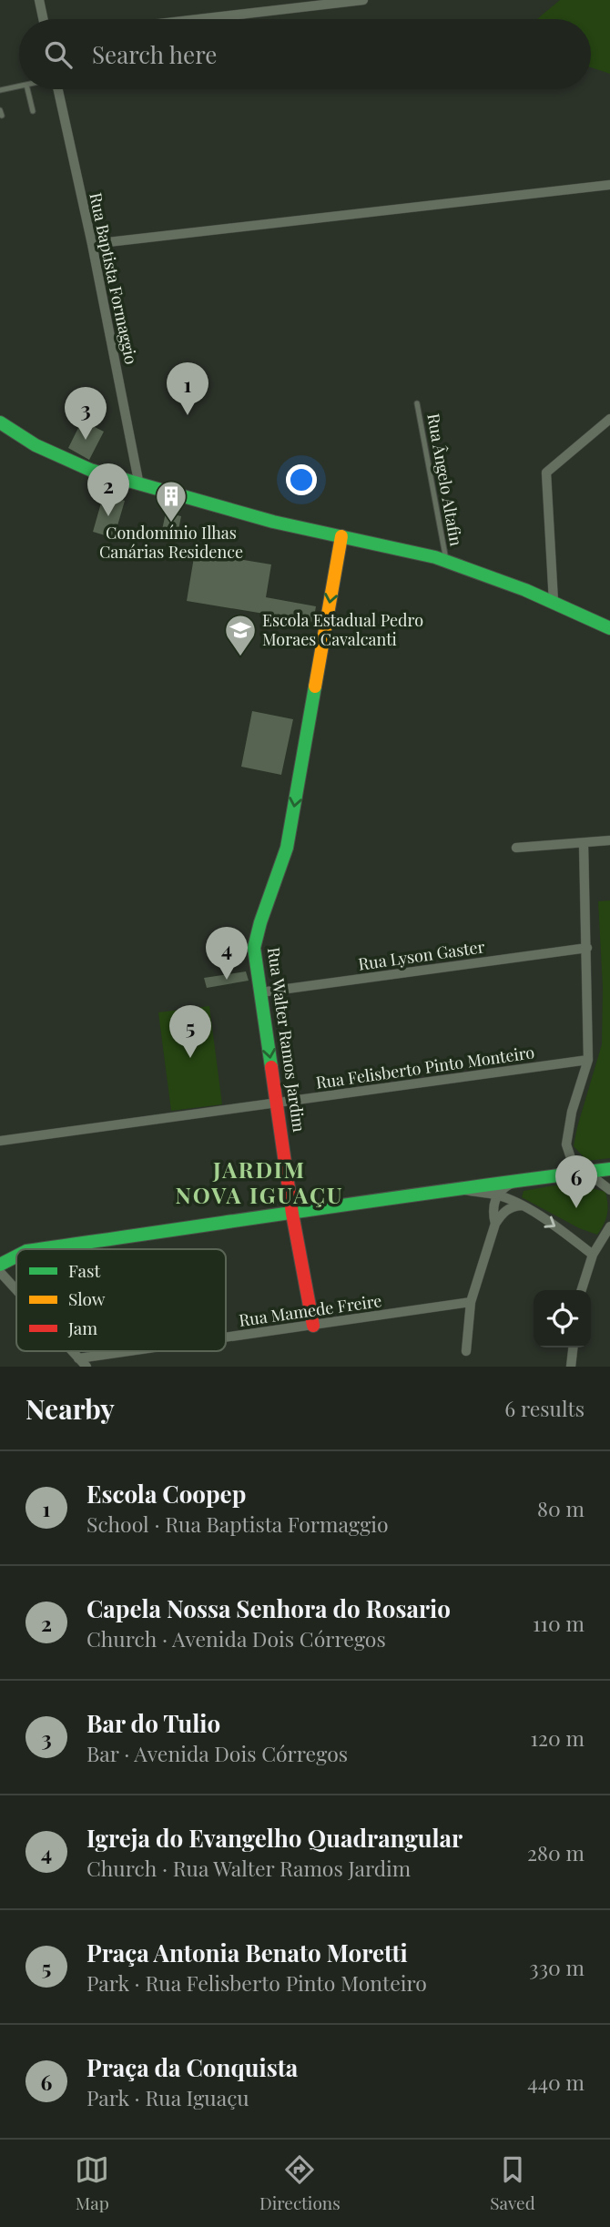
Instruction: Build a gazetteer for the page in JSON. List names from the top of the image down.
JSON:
{
  "streets": {
    "street": [
      "Rua Baptista Formaggio",
      "Rua Lyson Gaster",
      "Rua Walter Ramos Jardim",
      "Rua Felisberto Pinto Monteiro",
      "Rua Mamede Freire"
    ],
    "lane": ["Rua Ângelo Altafin"]
  },
  "crossings": [
    ["Rua Lyson Gaster", "Rua Walter Ramos Jardim"],
    ["Rua Walter Ramos Jardim", "Rua Felisberto Pinto Monteiro"],
    ["Rua Walter Ramos Jardim", "Rua Mamede Freire"]
  ],
  "one_way": ["Rua Walter Ramos Jardim"],
  "districts": ["JARDIM NOVA IGUAÇU"],
  "places": {
    "building": ["Condomínio Ilhas Canárias Residence"],
    "school or university": ["Escola Estadual Pedro Moraes Cavalcanti"]
  },
  "legend": ["Fast", "Slow", "Jam"],
  "page": {
    "search": "Search here",
    "pins": [
      "1",
      "3",
      "2",
      "4",
      "5",
      "6"
    ],
    "heading": ["Nearby", "6 results"],
    "list": [
      {
        "mark": "1",
        "name": "Escola Coopep",
        "note": "School · Rua Baptista Formaggio",
        "value": "80 m"
      },
      {
        "mark": "2",
        "name": "Capela Nossa Senhora do Rosario",
        "note": "Church · Avenida Dois Córregos",
        "value": "110 m"
      },
      {
        "mark": "3",
        "name": "Bar do Tulio",
        "note": "Bar · Avenida Dois Córregos",
        "value": "120 m"
      },
      {
        "mark": "4",
        "name": "Igreja do Evangelho Quadrangular",
        "note": "Church · Rua Walter Ramos Jardim",
        "value": "280 m"
      },
      {
        "mark": "5",
        "name": "Praça Antonia Benato Moretti",
        "note": "Park · Rua Felisberto Pinto Monteiro",
        "value": "330 m"
      },
      {
        "mark": "6",
        "name": "Praça da Conquista",
        "note": "Park · Rua Iguaçu",
        "value": "440 m"
      }
    ],
    "nav": ["Map", "Directions", "Saved"]
  }
}
